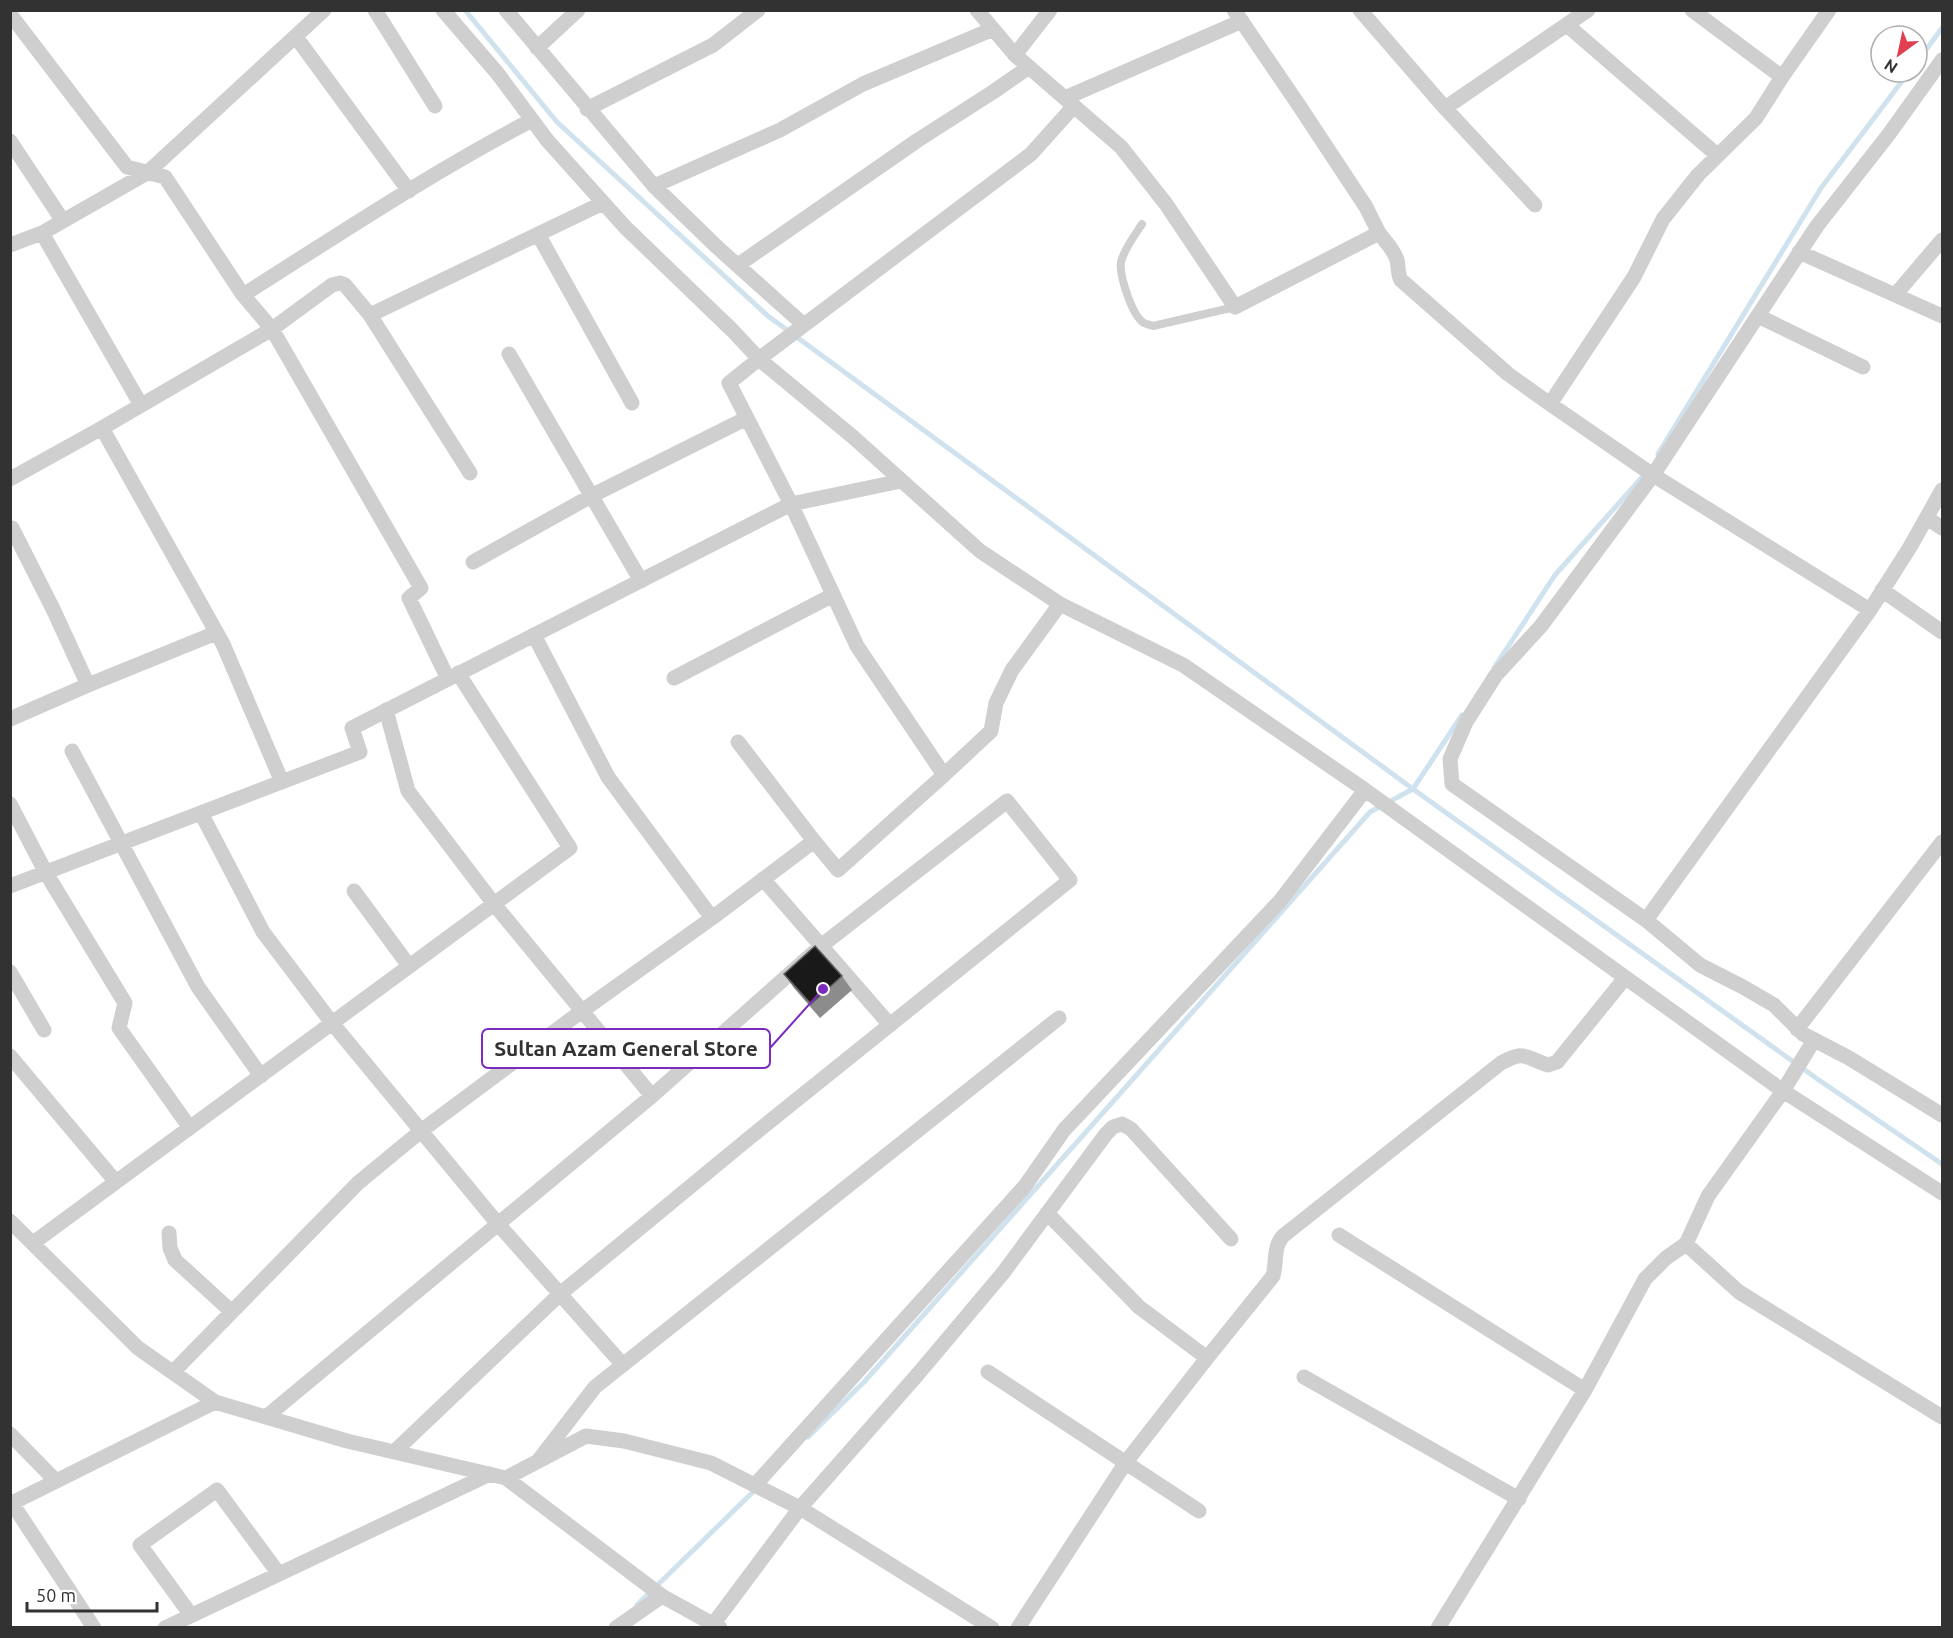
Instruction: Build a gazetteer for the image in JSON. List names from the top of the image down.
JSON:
{
  "places": ["Sultan Azam General Store"],
  "scale_bar": "50 m",
  "north": "bottom left"
}
